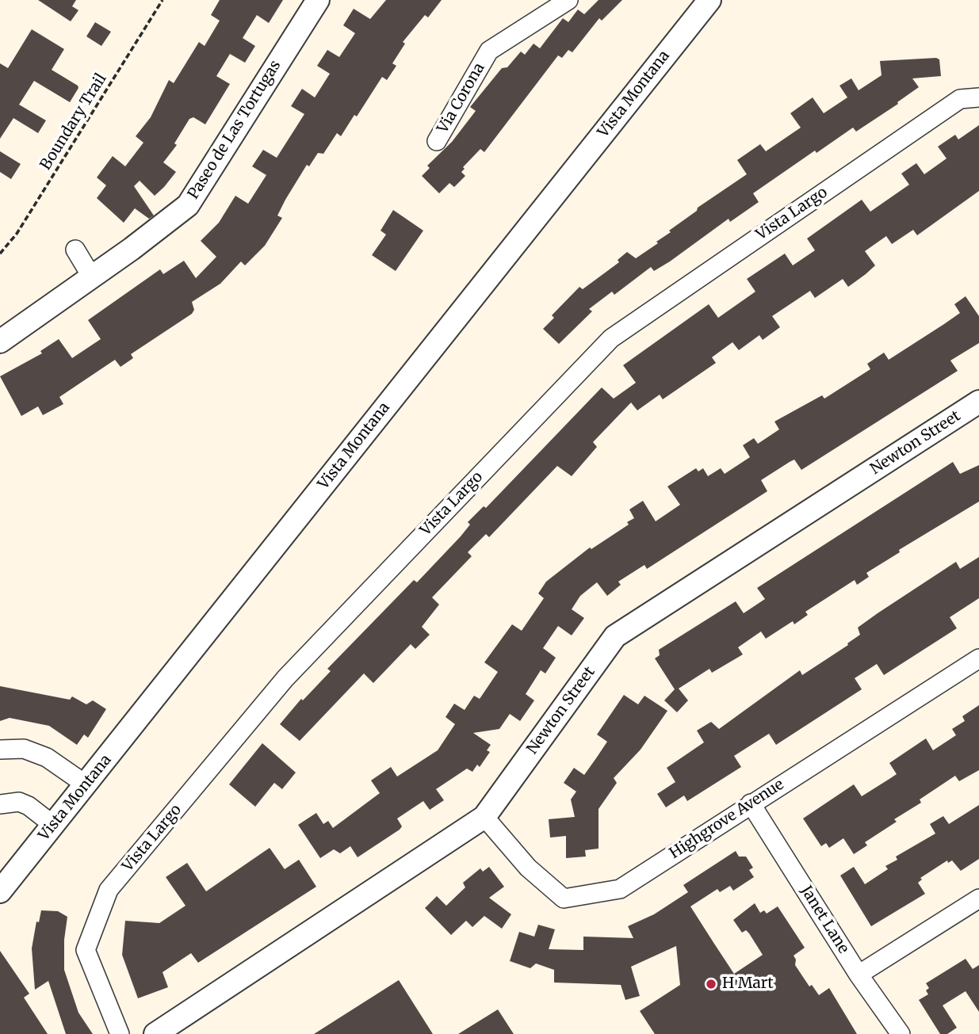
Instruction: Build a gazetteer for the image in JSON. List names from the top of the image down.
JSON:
{
  "streets": {
    "street": [
      "Vista Montana",
      "Via Corona",
      "Paseo de Las Tortugas",
      "Vista Largo",
      "Newton Street",
      "Highgrove Avenue",
      "Janet Lane"
    ],
    "path": ["Boundary Trail"]
  },
  "crossings": [
    ["Newton Street", "Highgrove Avenue"],
    ["Highgrove Avenue", "Janet Lane"]
  ],
  "places": ["H Mart"]
}
